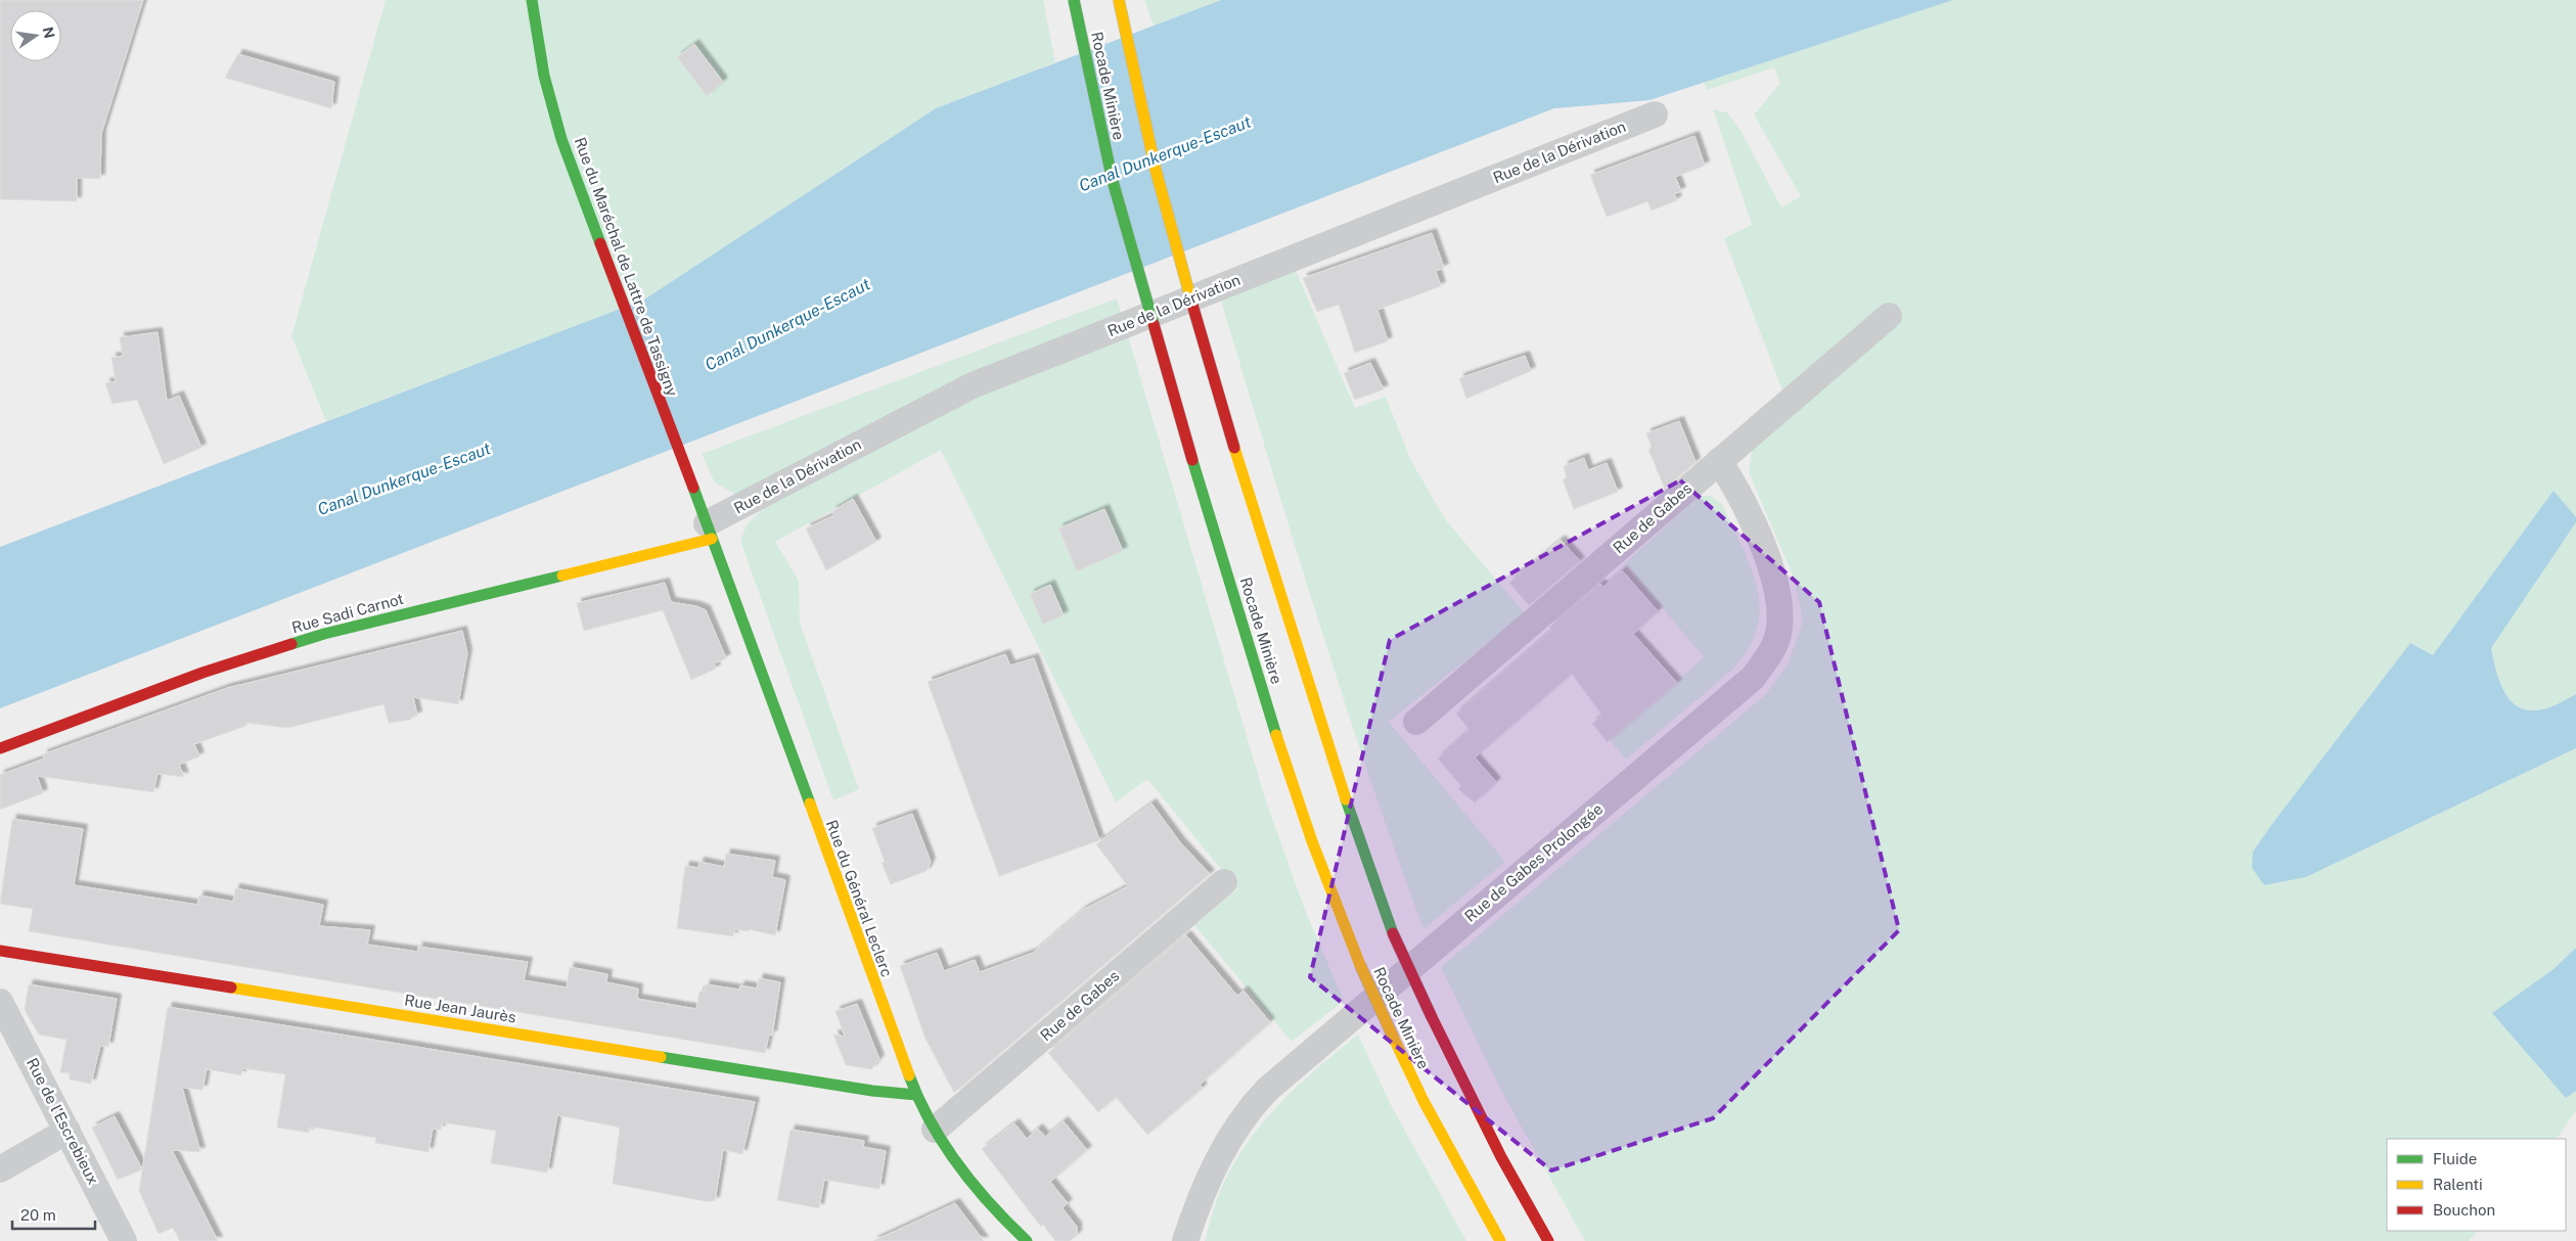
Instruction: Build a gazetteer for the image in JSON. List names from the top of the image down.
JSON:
{
  "streets": {
    "main road": [
      "Rocade Minière",
      "Rue du Maréchal de Lattre de Tassigny",
      "Rue Sadi Carnot",
      "Rue du Général Leclerc",
      "Rue Jean Jaurès"
    ],
    "street": [
      "Rue de la Dérivation",
      "Rue de Gabes",
      "Rue de Gabes Prolongée",
      "Rue de l'Escrebieux"
    ]
  },
  "crossings": [
    ["Rue de la Dérivation", "Rue du Maréchal de Lattre de Tassigny"],
    ["Rue de la Dérivation", "Rue Sadi Carnot"],
    ["Rue de la Dérivation", "Rue du Général Leclerc"],
    ["Rue du Maréchal de Lattre de Tassigny", "Rue Sadi Carnot"],
    ["Rue du Maréchal de Lattre de Tassigny", "Rue du Général Leclerc"],
    ["Rue de Gabes", "Rue de Gabes Prolongée"],
    ["Rue de Gabes", "Rue du Général Leclerc"],
    ["Rue Sadi Carnot", "Rue du Général Leclerc"],
    ["Rue du Général Leclerc", "Rue Jean Jaurès"]
  ],
  "water": ["Canal Dunkerque-Escaut"],
  "legend": ["Fluide", "Ralenti", "Bouchon"],
  "scale_bar": "20 m",
  "north": "right"
}
